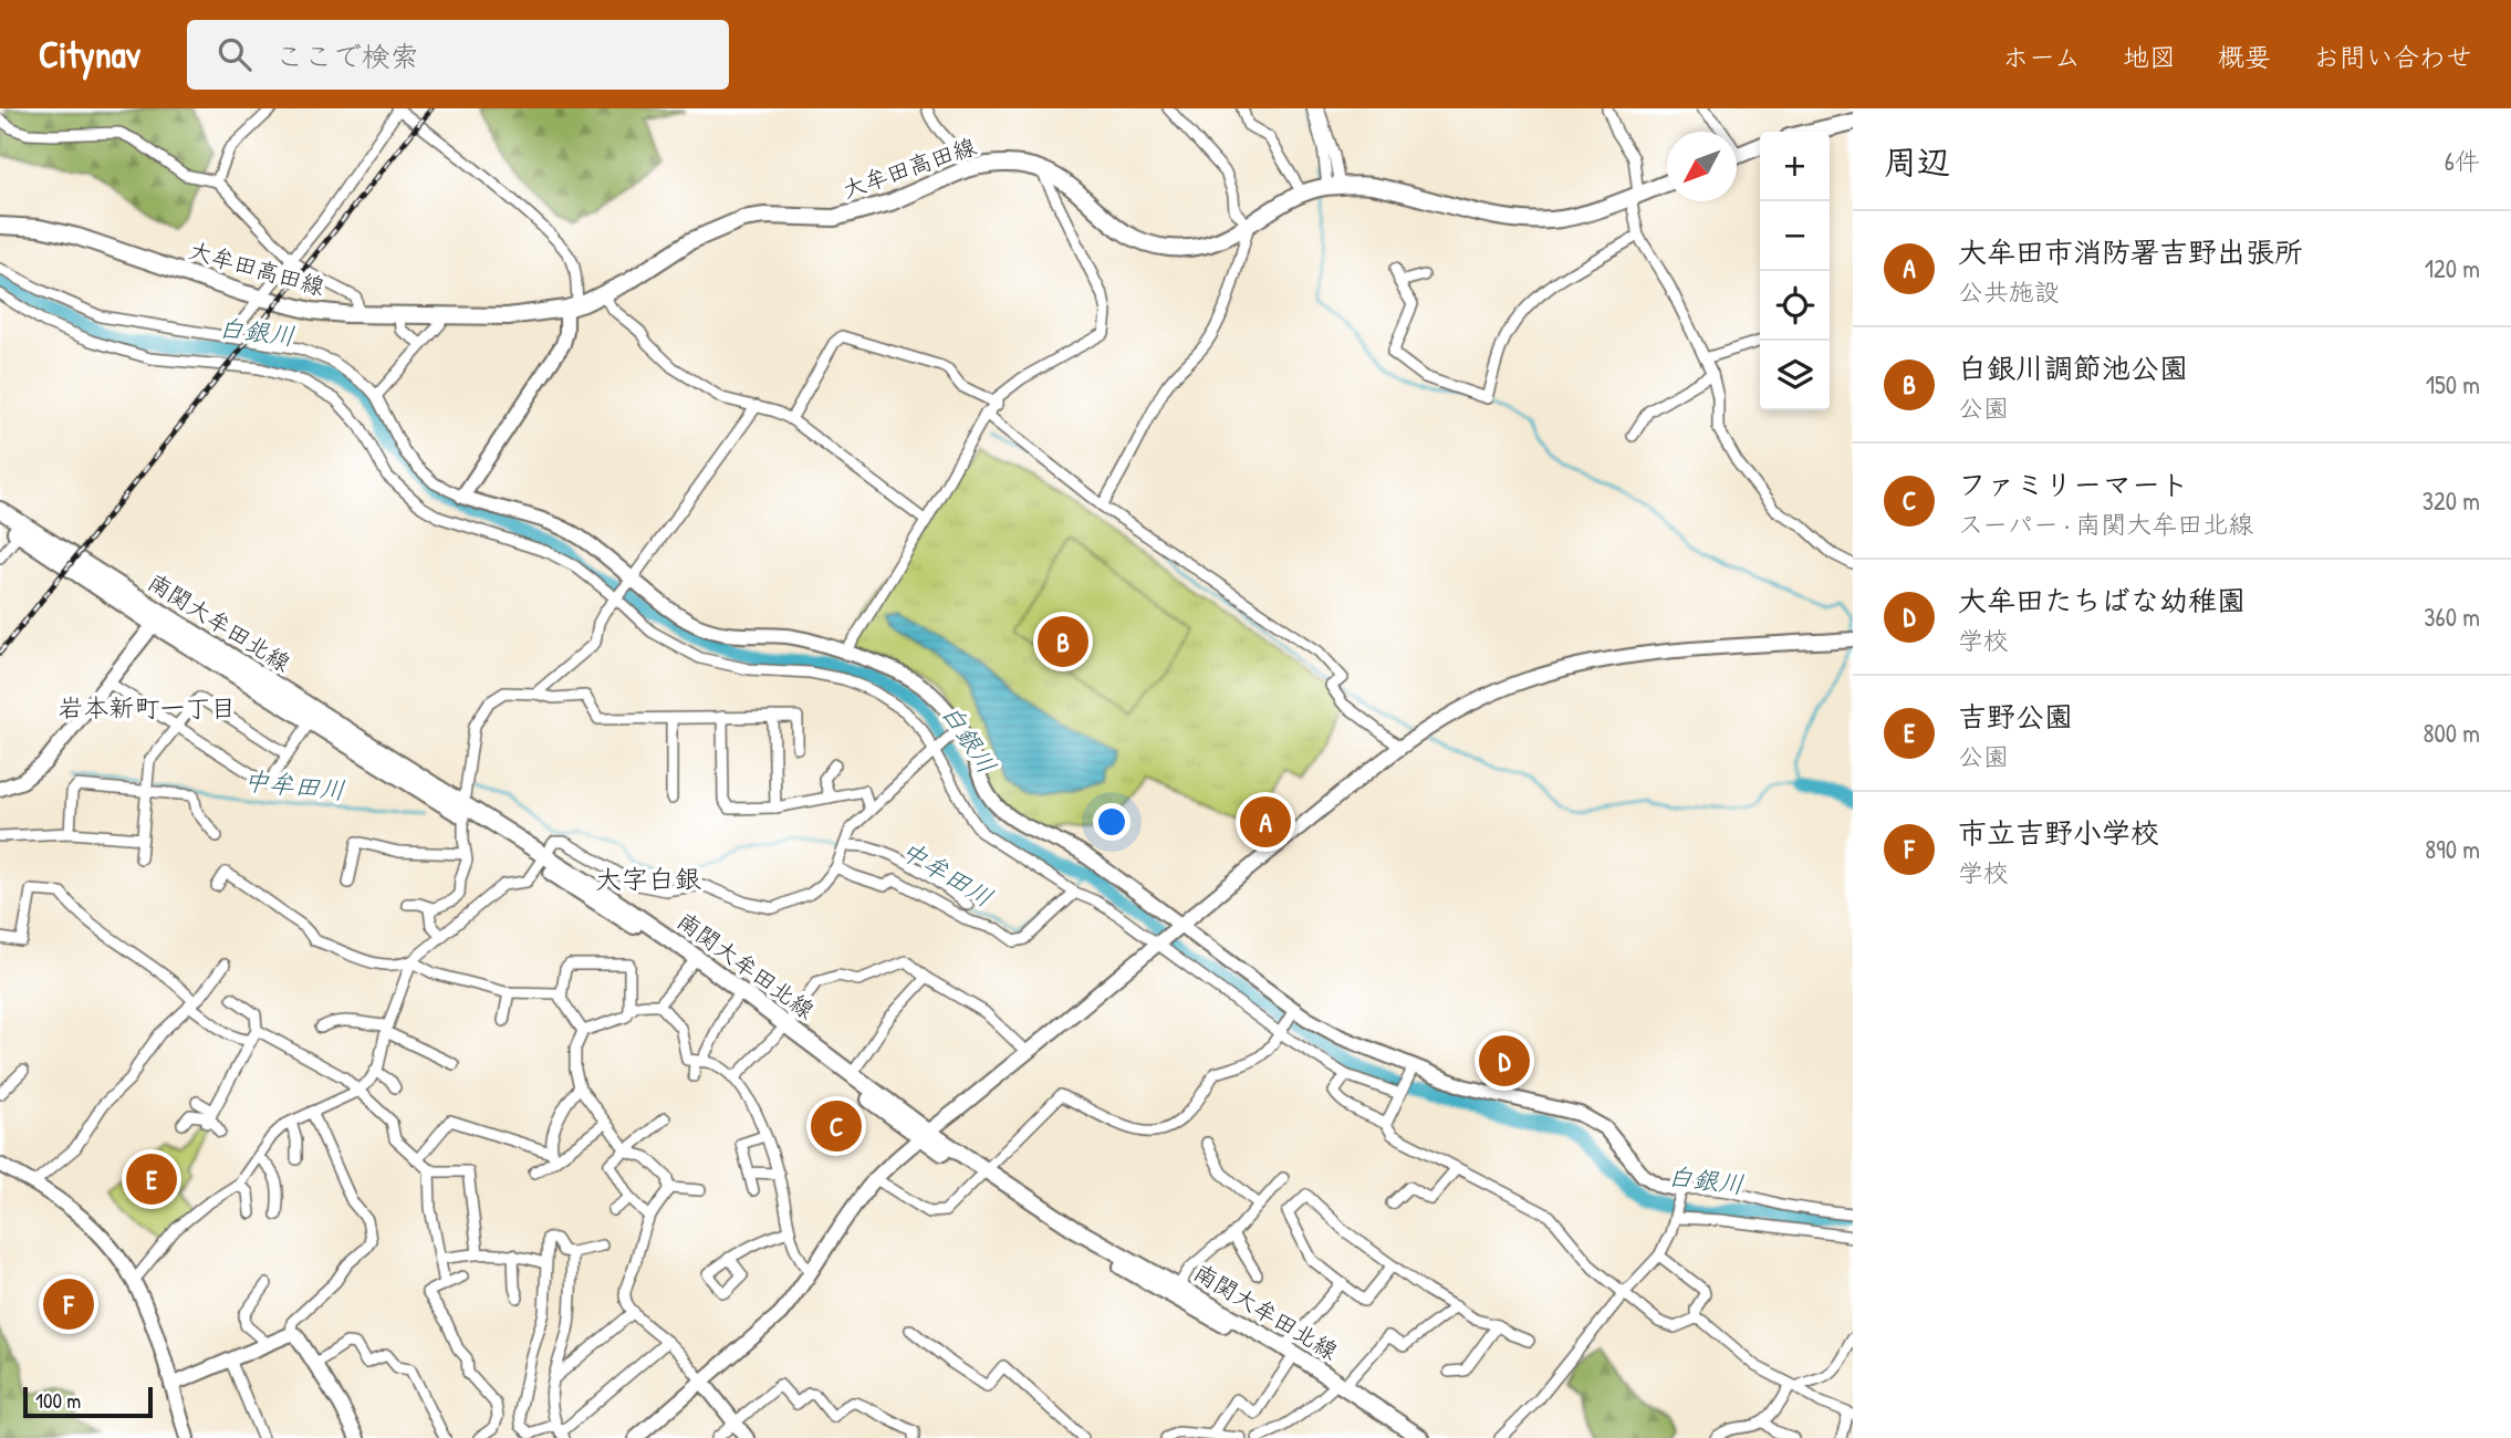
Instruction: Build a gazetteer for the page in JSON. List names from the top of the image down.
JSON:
{
  "streets": {
    "main road": ["大牟田高田線", "南関大牟田北線"]
  },
  "districts": ["岩本新町一丁目", "大字白銀"],
  "water": ["白銀川", "中牟田川"],
  "scale_bar": "100 m",
  "north": "bottom left",
  "page": {
    "header": "Citynav",
    "search": "ここで検索",
    "nav": [
      "ホーム",
      "地図",
      "概要",
      "お問い合わせ"
    ],
    "heading": ["周辺", "6件"],
    "map_buttons": ["+", "−"],
    "list": [
      {
        "mark": "A",
        "name": "大牟田市消防署吉野出張所",
        "note": "公共施設",
        "value": "120 m"
      },
      {
        "mark": "B",
        "name": "白銀川調節池公園",
        "note": "公園",
        "value": "150 m"
      },
      {
        "mark": "C",
        "name": "ファミリーマート",
        "note": "スーパー · 南関大牟田北線",
        "value": "320 m"
      },
      {
        "mark": "D",
        "name": "大牟田たちばな幼稚園",
        "note": "学校",
        "value": "360 m"
      },
      {
        "mark": "E",
        "name": "吉野公園",
        "note": "公園",
        "value": "800 m"
      },
      {
        "mark": "F",
        "name": "市立吉野小学校",
        "note": "学校",
        "value": "890 m"
      }
    ],
    "pins": [
      "B",
      "A",
      "D",
      "C",
      "E",
      "F"
    ],
    "scale": "100 m"
  }
}
